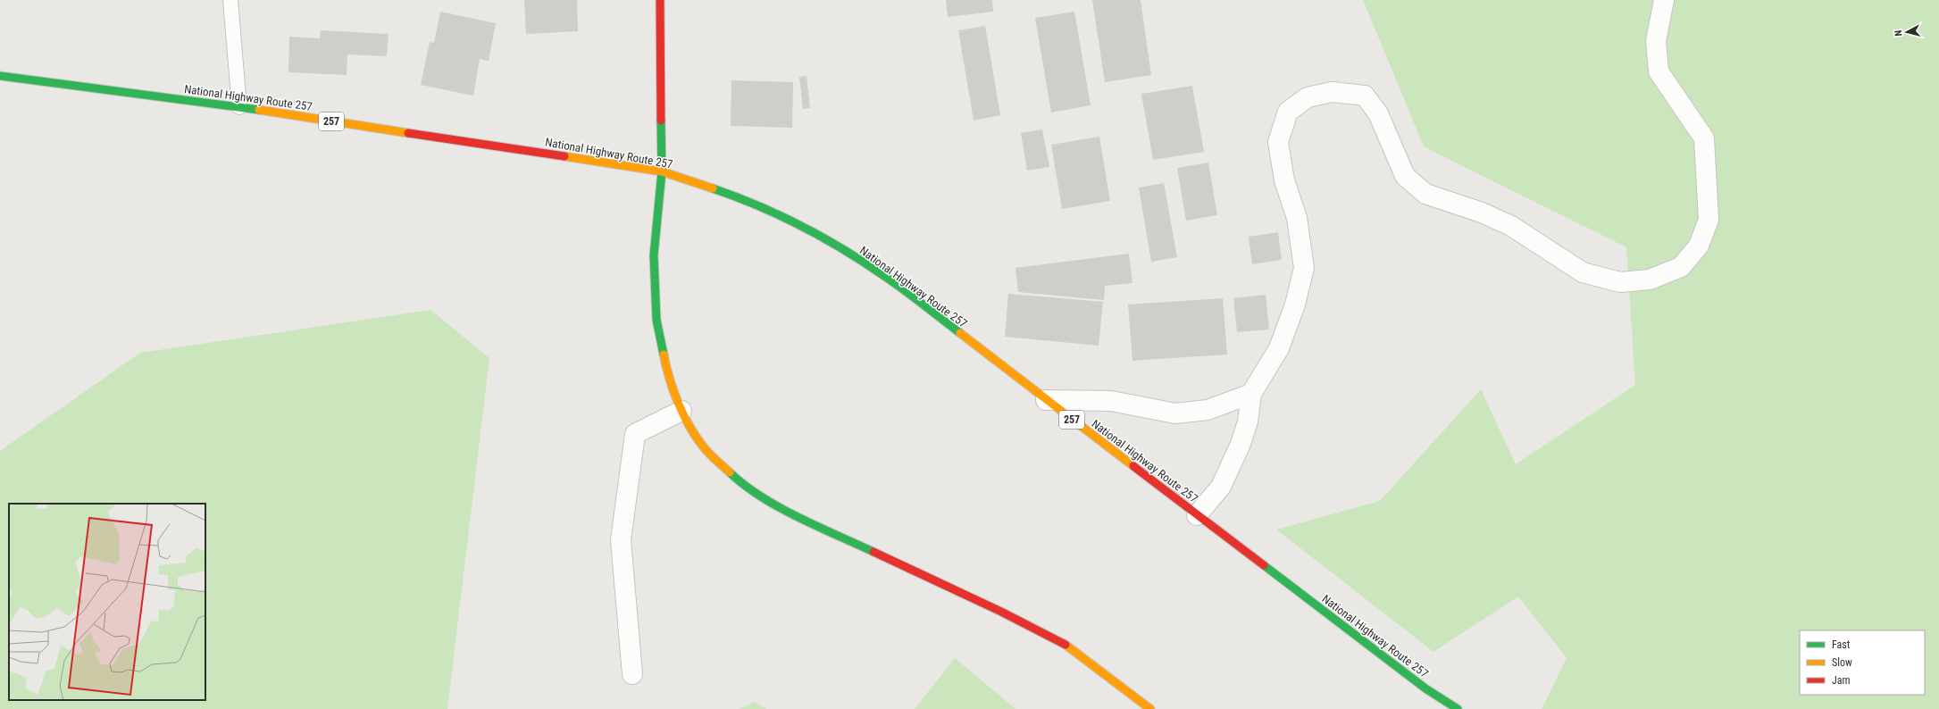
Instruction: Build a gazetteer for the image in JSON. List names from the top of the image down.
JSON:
{
  "streets": {
    "main road": ["National Highway Route 257", "257"]
  },
  "legend": ["Fast", "Slow", "Jam"],
  "north": "left"
}
